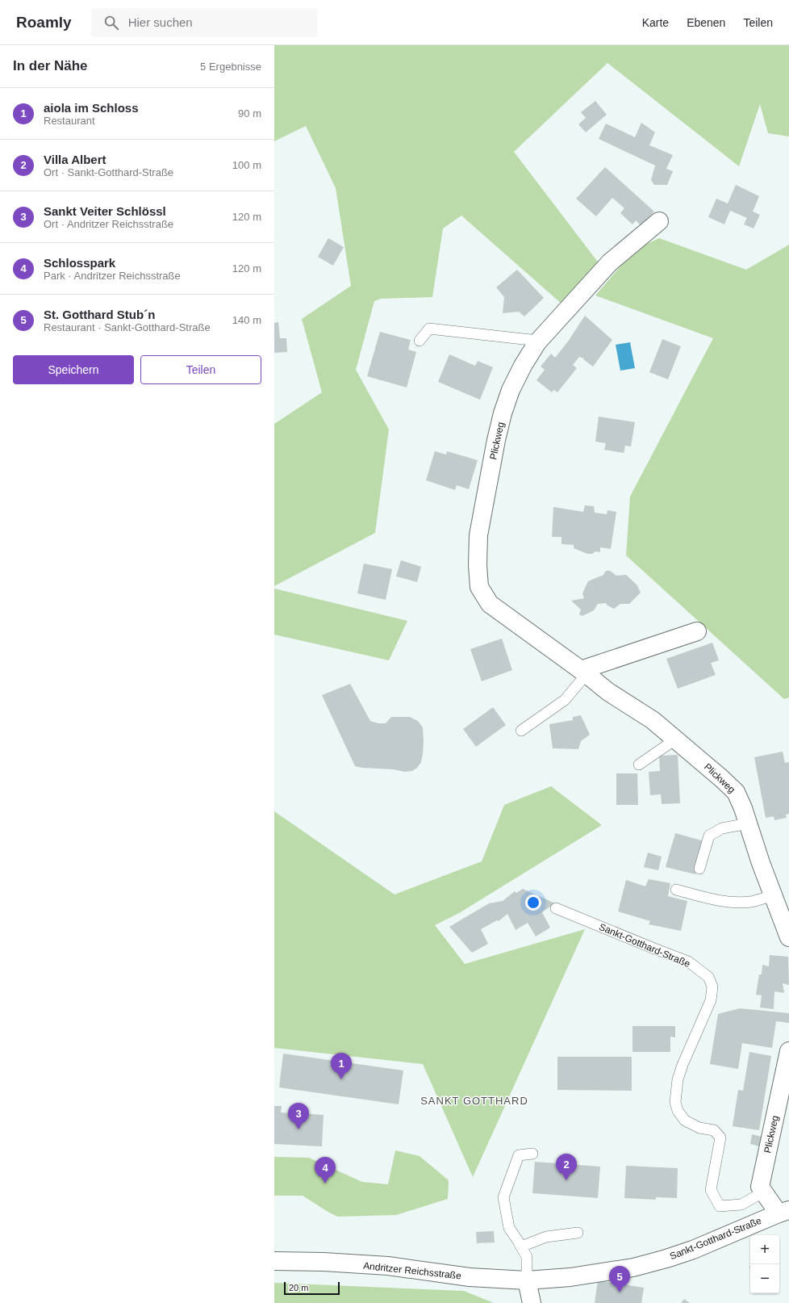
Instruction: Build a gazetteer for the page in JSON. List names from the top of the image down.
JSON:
{
  "streets": {
    "street": ["Plickweg", "Sankt-Gotthard-Straße", "Andritzer Reichsstraße"]
  },
  "crossings": [
    ["Plickweg", "Sankt-Gotthard-Straße"],
    ["Sankt-Gotthard-Straße", "Andritzer Reichsstraße"]
  ],
  "districts": ["SANKT GOTTHARD"],
  "scale_bar": "20 m",
  "page": {
    "header": "Roamly",
    "search": "Hier suchen",
    "nav": ["Karte", "Ebenen", "Teilen"],
    "heading": ["In der Nähe", "5 Ergebnisse"],
    "list": [
      {
        "mark": "1",
        "name": "aiola im Schloss",
        "note": "Restaurant",
        "value": "90 m"
      },
      {
        "mark": "2",
        "name": "Villa Albert",
        "note": "Ort · Sankt-Gotthard-Straße",
        "value": "100 m"
      },
      {
        "mark": "3",
        "name": "Sankt Veiter Schlössl",
        "note": "Ort · Andritzer Reichsstraße",
        "value": "120 m"
      },
      {
        "mark": "4",
        "name": "Schlosspark",
        "note": "Park · Andritzer Reichsstraße",
        "value": "120 m"
      },
      {
        "mark": "5",
        "name": "St. Gotthard Stub´n",
        "note": "Restaurant · Sankt-Gotthard-Straße",
        "value": "140 m"
      }
    ],
    "buttons": ["Speichern", "Teilen"],
    "pins": [
      "1",
      "3",
      "2",
      "4",
      "5"
    ],
    "map_buttons": ["+", "−"],
    "scale": "20 m"
  }
}
